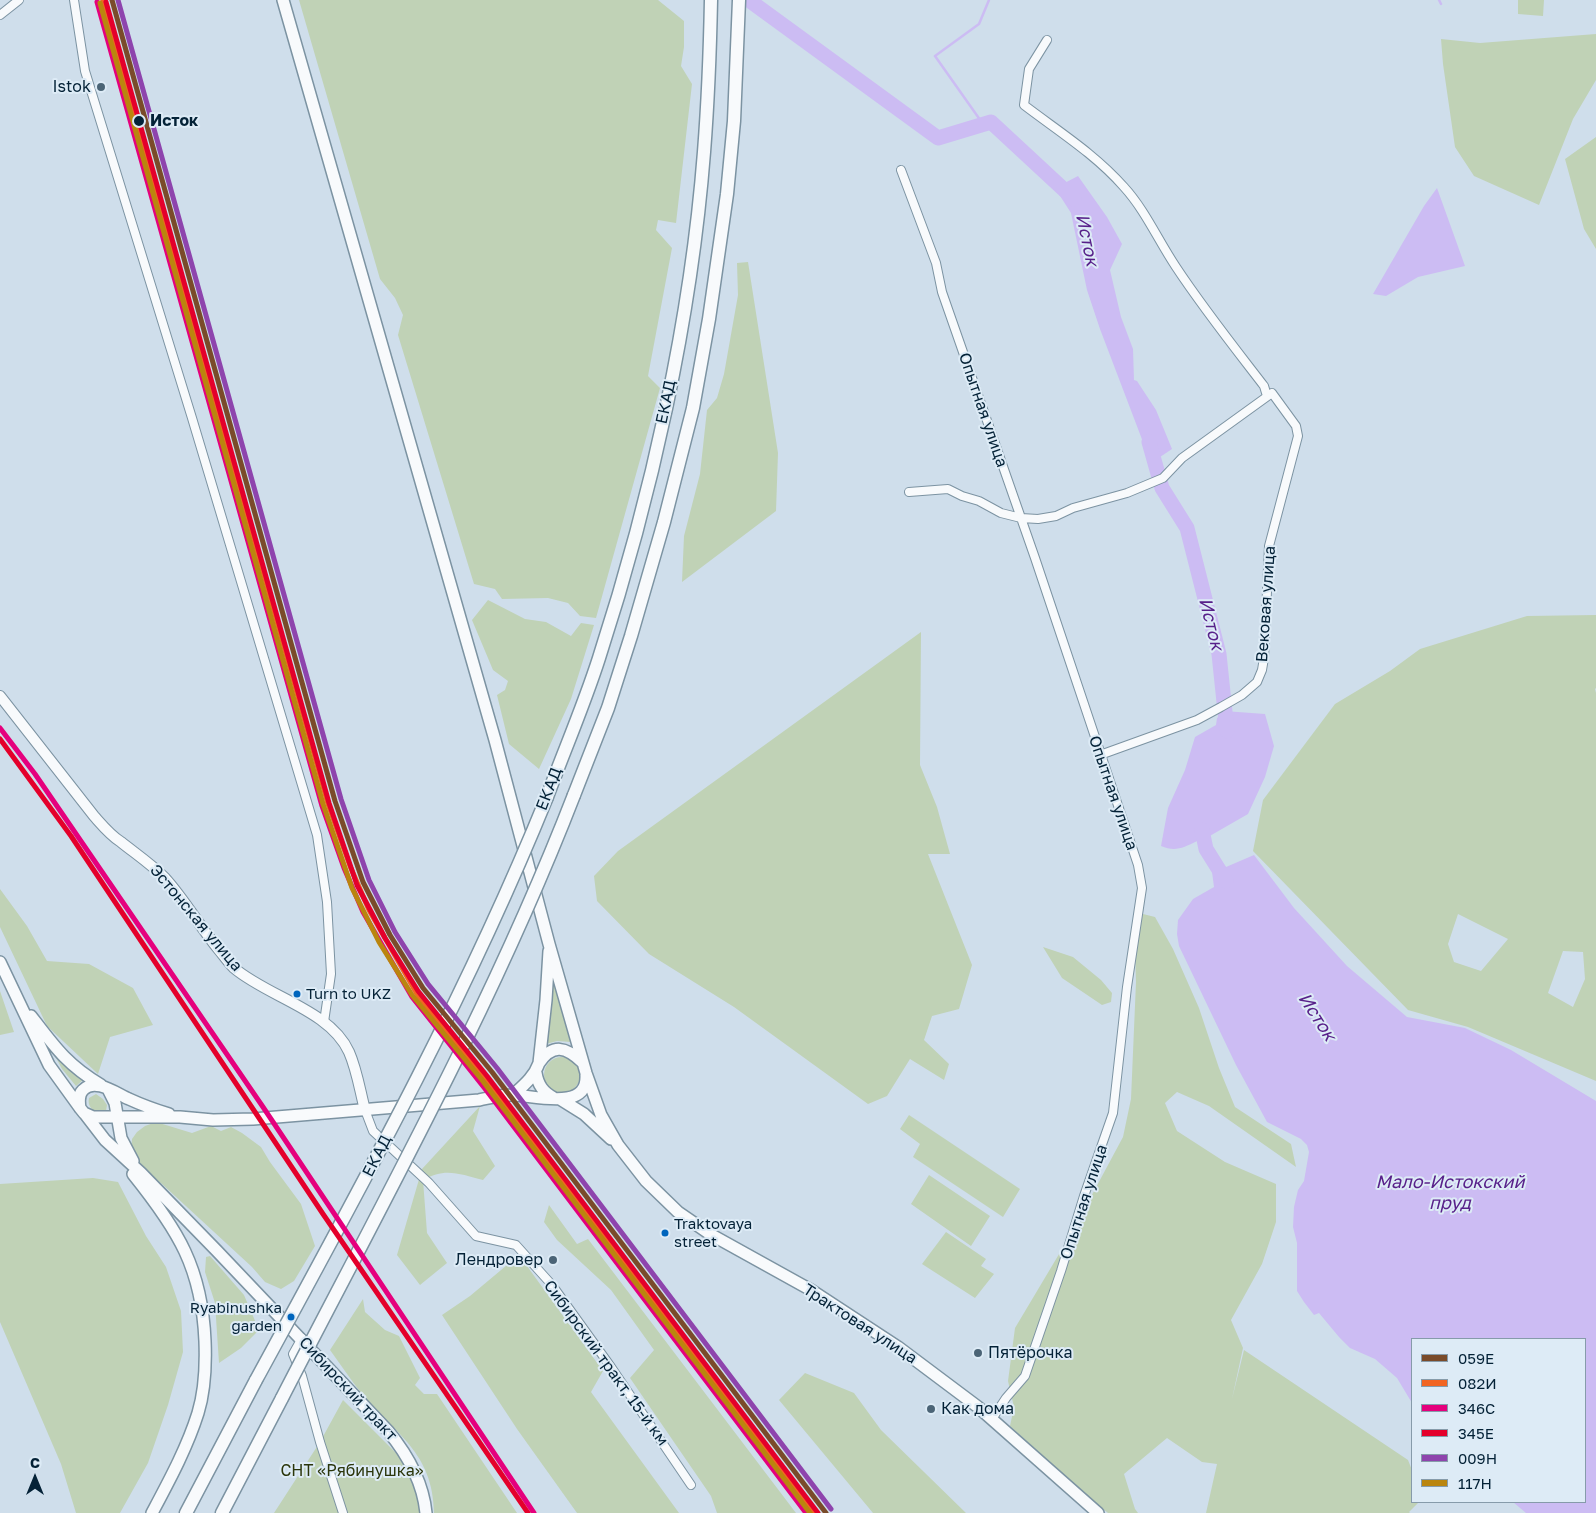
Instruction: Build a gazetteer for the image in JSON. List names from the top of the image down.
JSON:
{
  "streets": {
    "highway": ["ЕКАД"],
    "main road": ["Трактовая улица", "Сибирский тракт"],
    "street": [
      "Опытная улица",
      "Вековая улица",
      "Эстонская улица",
      "Сибирский тракт, 15-й км"
    ]
  },
  "crossings": [
    ["Опытная улица", "Вековая улица"],
    ["Опытная улица", "Трактовая улица"],
    ["Эстонская улица", "Сибирский тракт, 15-й км"]
  ],
  "water": ["Исток", "Мало-Истокский пруд"],
  "parks": ["СНТ «Рябинушка»"],
  "places": [
    "Istok",
    "Исток",
    "Turn to UKZ",
    "Traktovaya street",
    "Лендровер",
    "Ryabinushka garden",
    "Пятёрочка",
    "Как дома"
  ],
  "lines": [
    "transit line 059Е",
    "transit line 082И",
    "transit line 009Н",
    "transit line 346С",
    "transit line 345Е",
    "transit line 117Н"
  ],
  "legend": [
    "059Е",
    "082И",
    "346С",
    "345Е",
    "009Н",
    "117Н"
  ],
  "north": "top"
}
